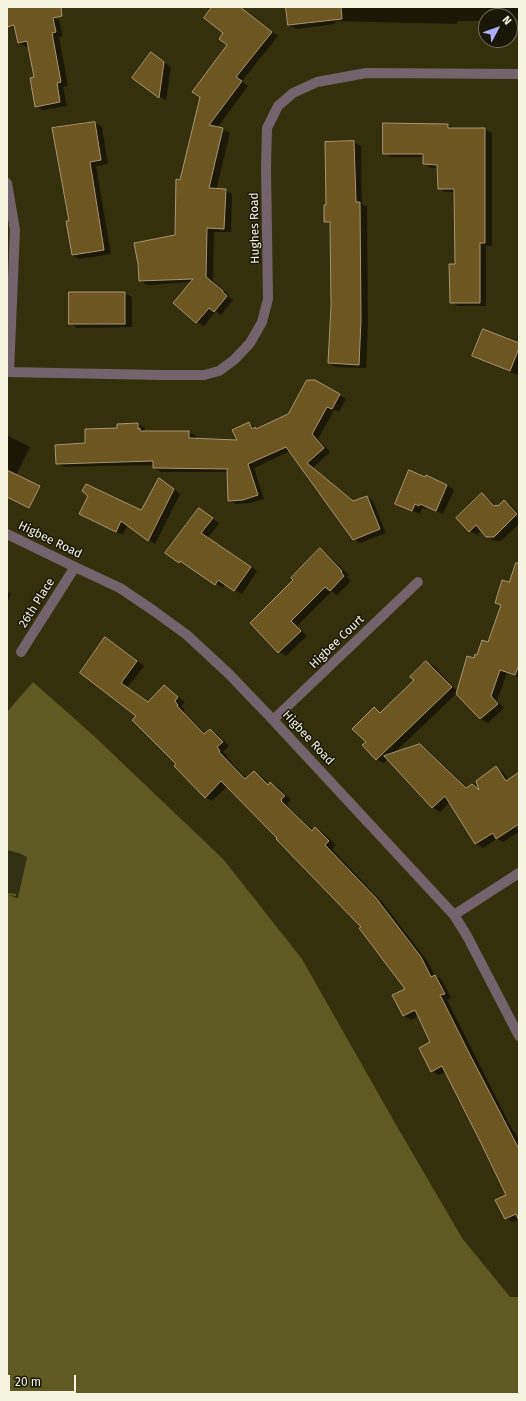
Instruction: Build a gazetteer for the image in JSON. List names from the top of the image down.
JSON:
{
  "streets": {
    "street": [
      "Hughes Road",
      "Higbee Road",
      "26th Place",
      "Higbee Court"
    ]
  },
  "crossings": [
    ["Higbee Road", "26th Place"],
    ["Higbee Road", "Higbee Court"]
  ],
  "scale_bar": "20 m",
  "north": "top right"
}
